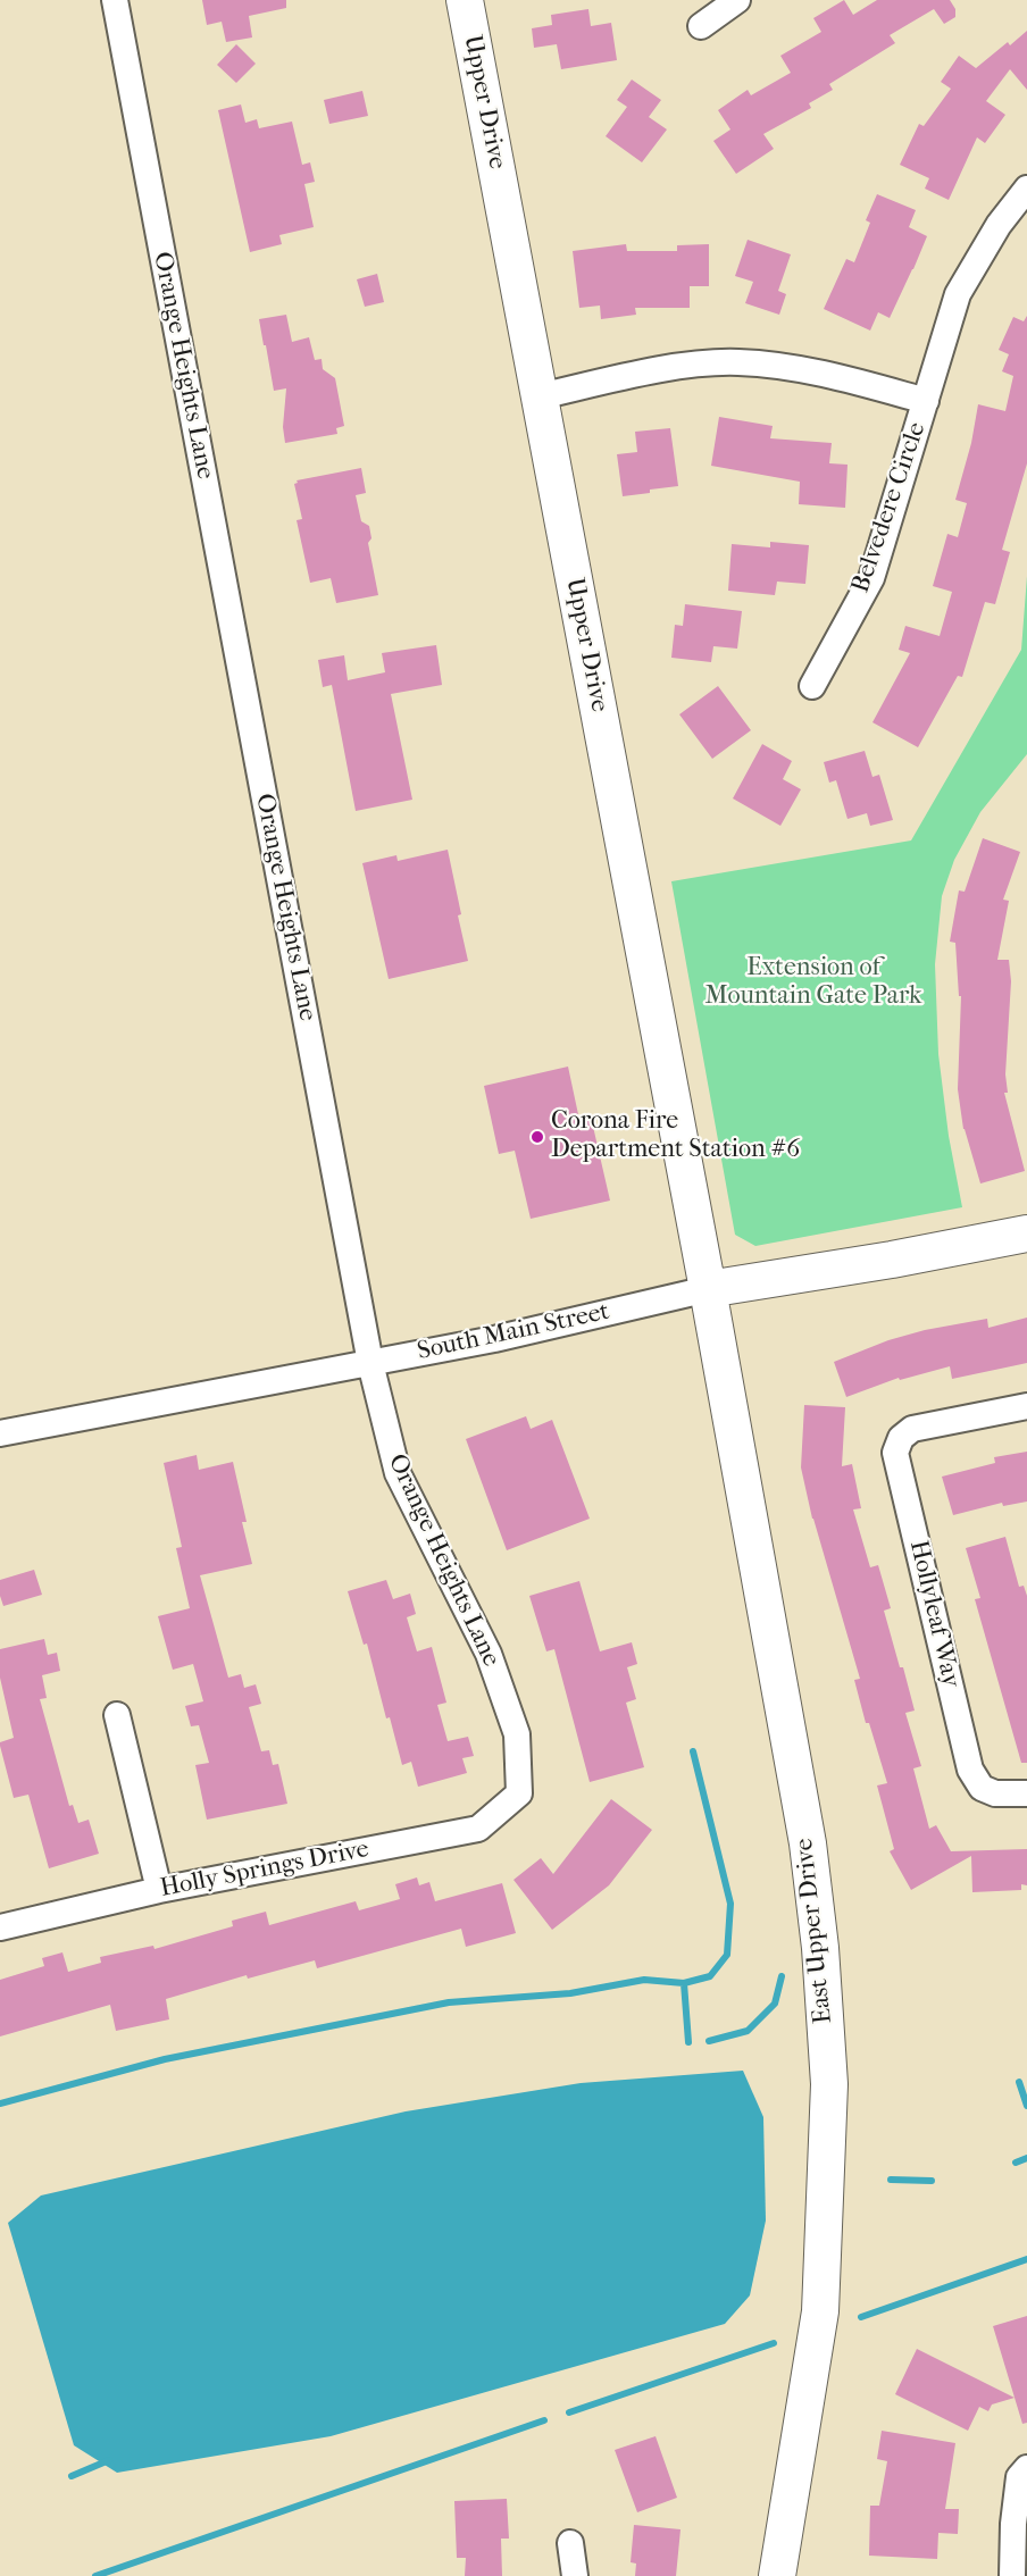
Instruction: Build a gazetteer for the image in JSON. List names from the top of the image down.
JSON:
{
  "streets": {
    "main road": ["Upper Drive", "South Main Street", "East Upper Drive"],
    "street": [
      "Orange Heights Lane",
      "Belvedere Circle",
      "Hollyleaf Way",
      "Holly Springs Drive"
    ]
  },
  "crossings": [
    ["Upper Drive", "South Main Street"],
    ["Upper Drive", "East Upper Drive"],
    ["Orange Heights Lane", "South Main Street"],
    ["Orange Heights Lane", "Holly Springs Drive"],
    ["South Main Street", "East Upper Drive"]
  ],
  "parks": ["Extension of Mountain Gate Park"],
  "places": ["Corona Fire Department Station #6"]
}
